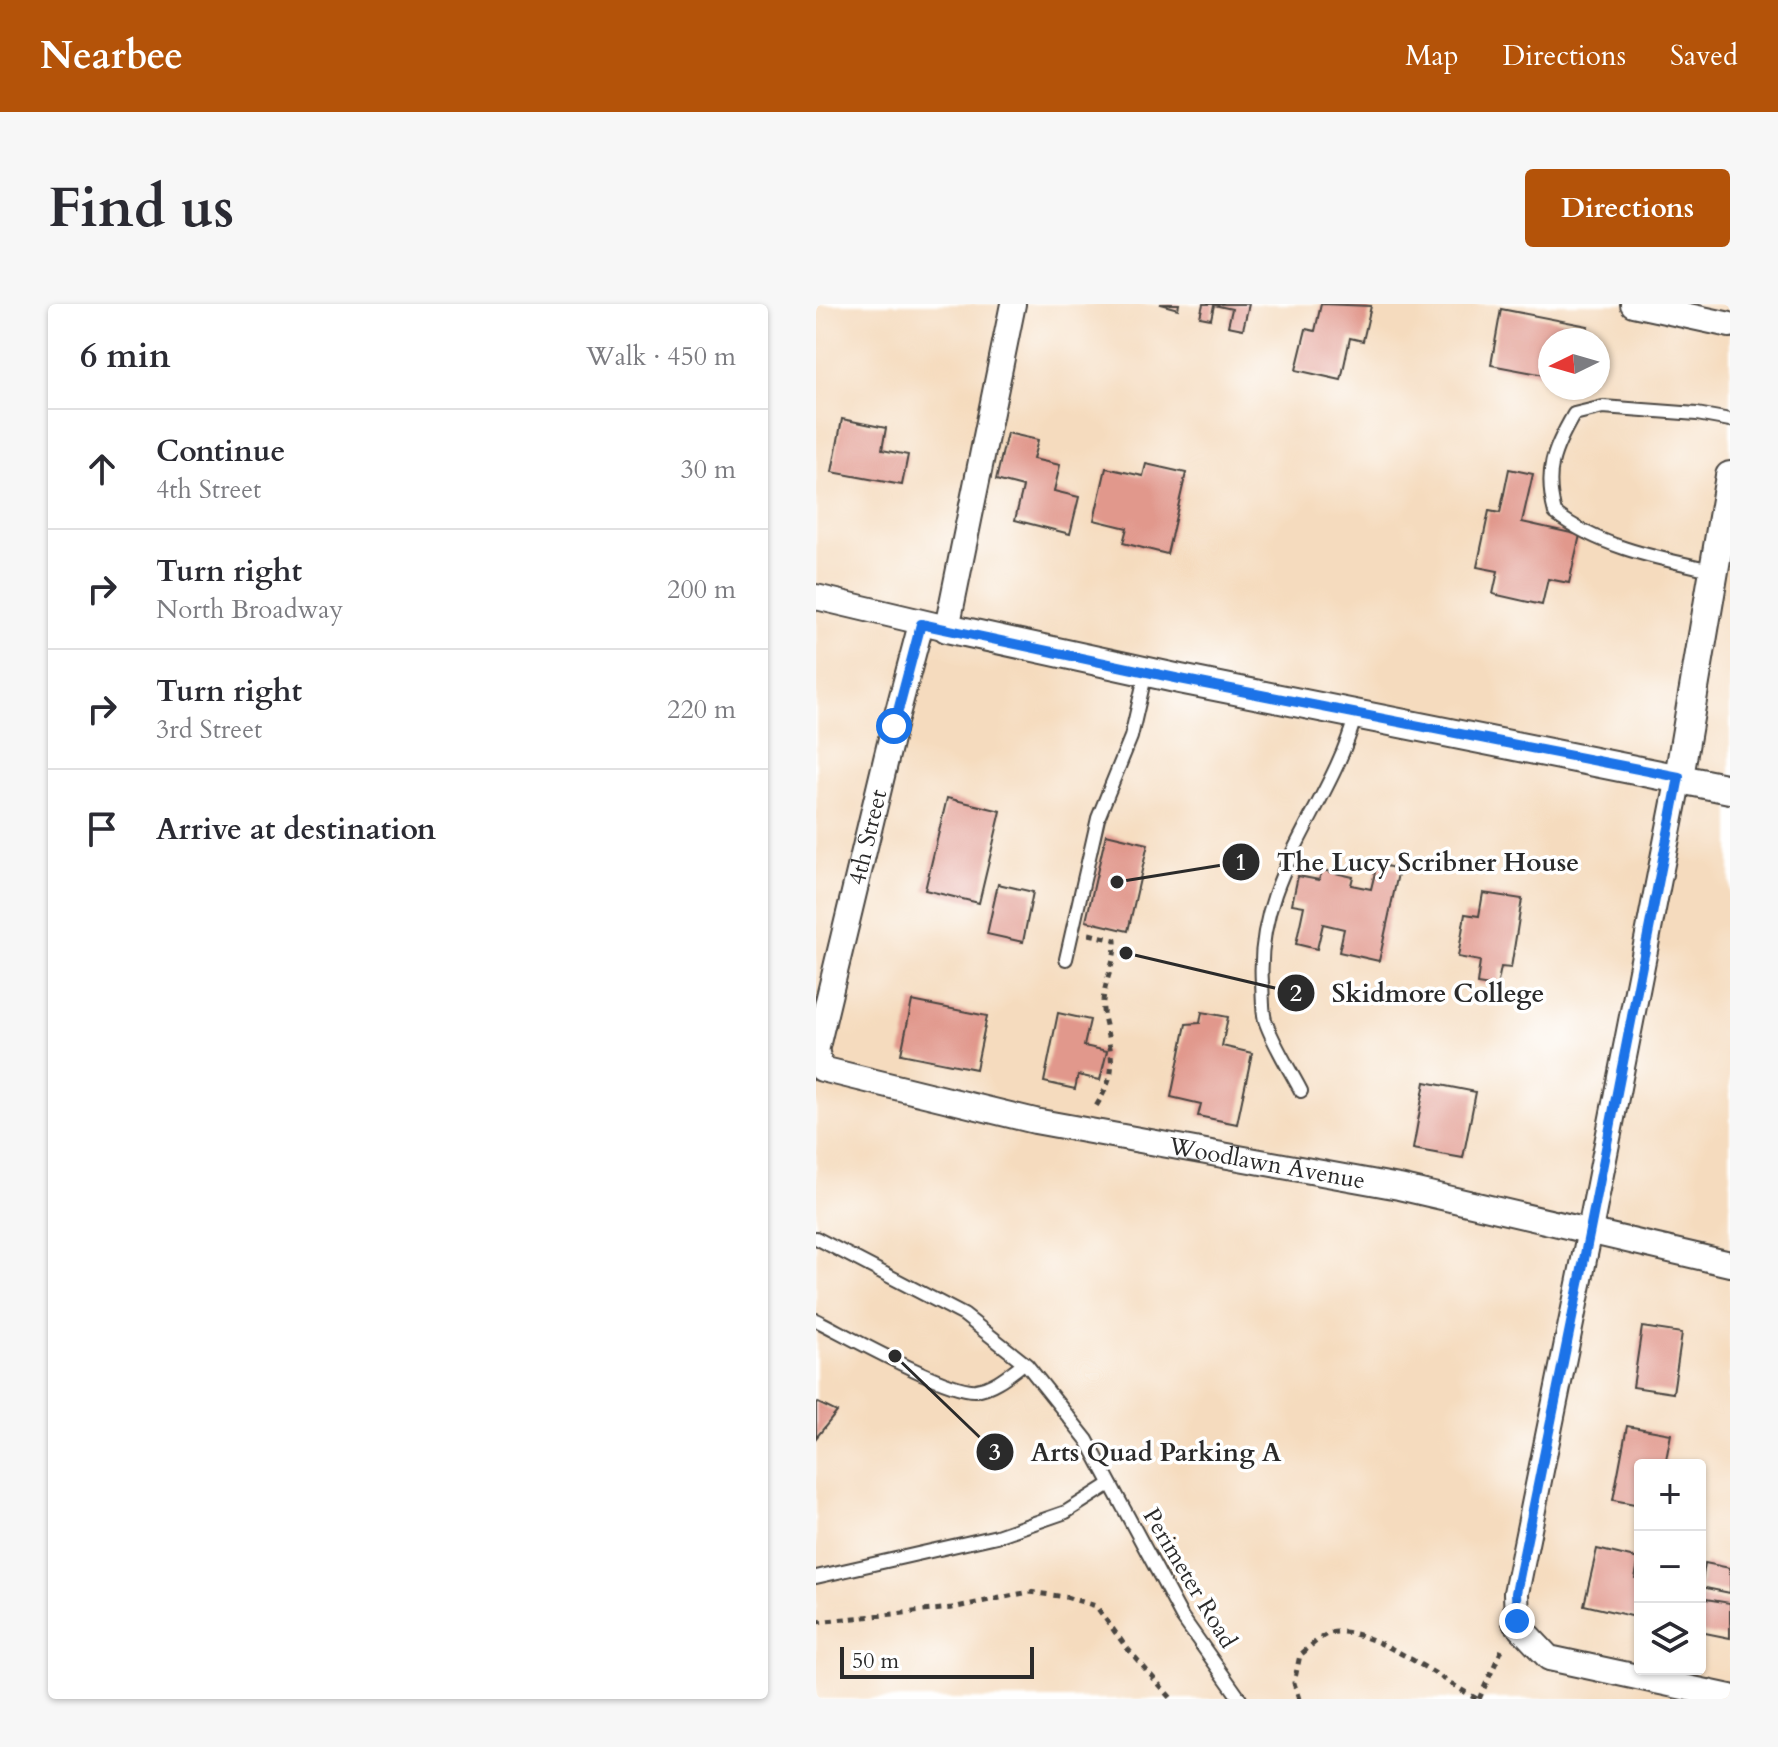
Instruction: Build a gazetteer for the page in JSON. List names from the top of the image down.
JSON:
{
  "streets": {
    "street": ["4th Street", "Woodlawn Avenue"],
    "lane": ["Perimeter Road"]
  },
  "crossings": [
    ["4th Street", "Woodlawn Avenue"]
  ],
  "places": ["The Lucy Scribner House", "Skidmore College", "Arts Quad Parking A"],
  "scale_bar": "50 m",
  "north": "left",
  "page": {
    "header": "Nearbee",
    "nav": ["Map", "Directions", "Saved"],
    "buttons": "Directions",
    "title": "Find us",
    "heading": ["6 min", "Walk · 450 m"],
    "list": [
      ["Continue", "4th Street", "30 m"],
      ["Turn right", "North Broadway", "200 m"],
      ["Turn right", "3rd Street", "220 m"],
      "Arrive at destination"
    ],
    "map_buttons": ["+", "−"],
    "scale": "50 m"
  }
}
